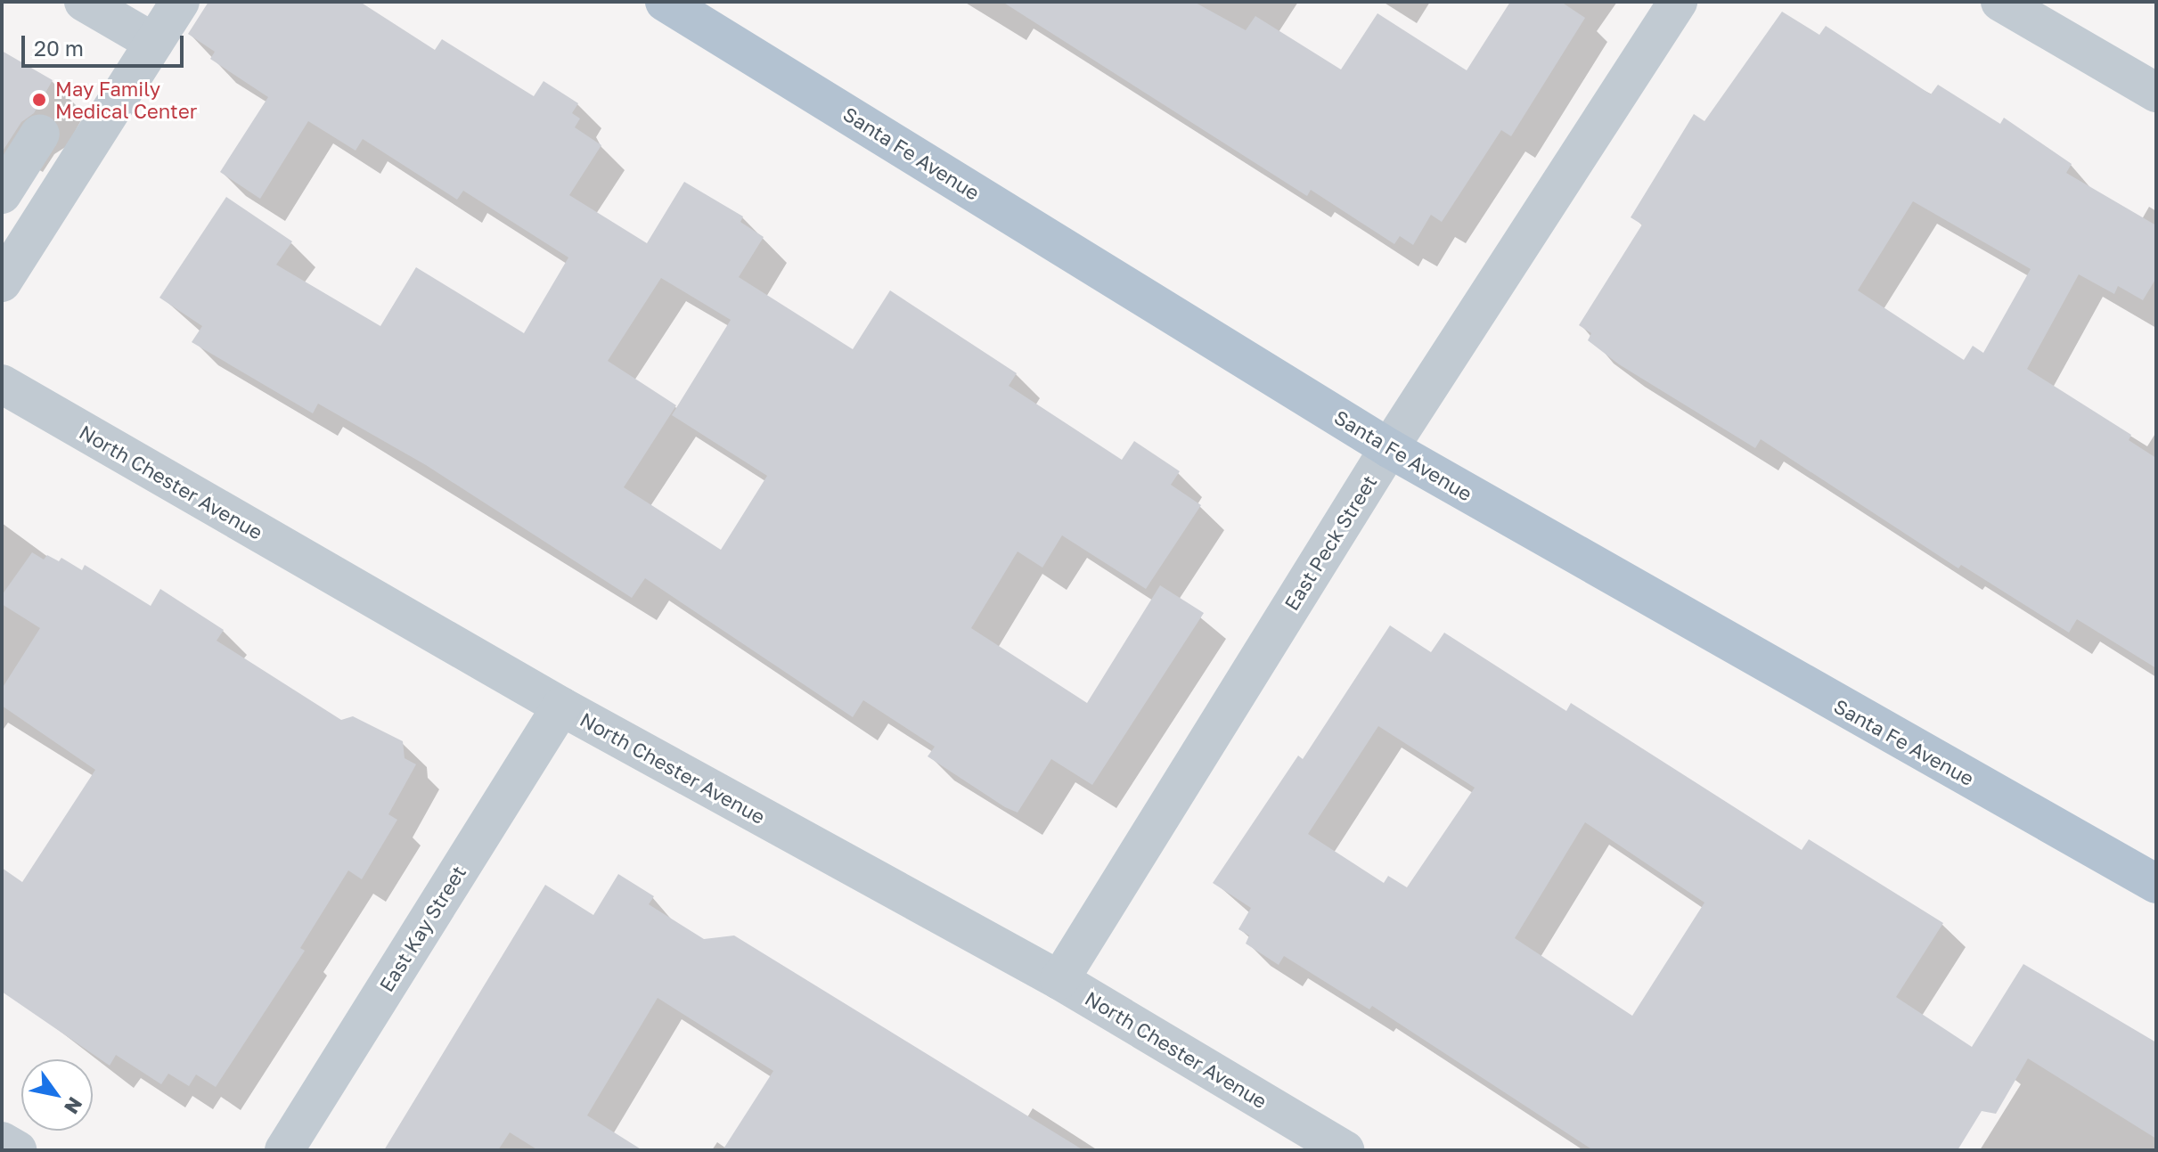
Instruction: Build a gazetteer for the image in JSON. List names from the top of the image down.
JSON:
{
  "streets": {
    "main road": ["Santa Fe Avenue"],
    "street": ["North Chester Avenue", "East Peck Street", "East Kay Street"]
  },
  "crossings": [
    ["Santa Fe Avenue", "East Peck Street"],
    ["North Chester Avenue", "East Peck Street"],
    ["North Chester Avenue", "East Kay Street"]
  ],
  "places": ["May Family Medical Center"],
  "scale_bar": "20 m",
  "north": "bottom right"
}
